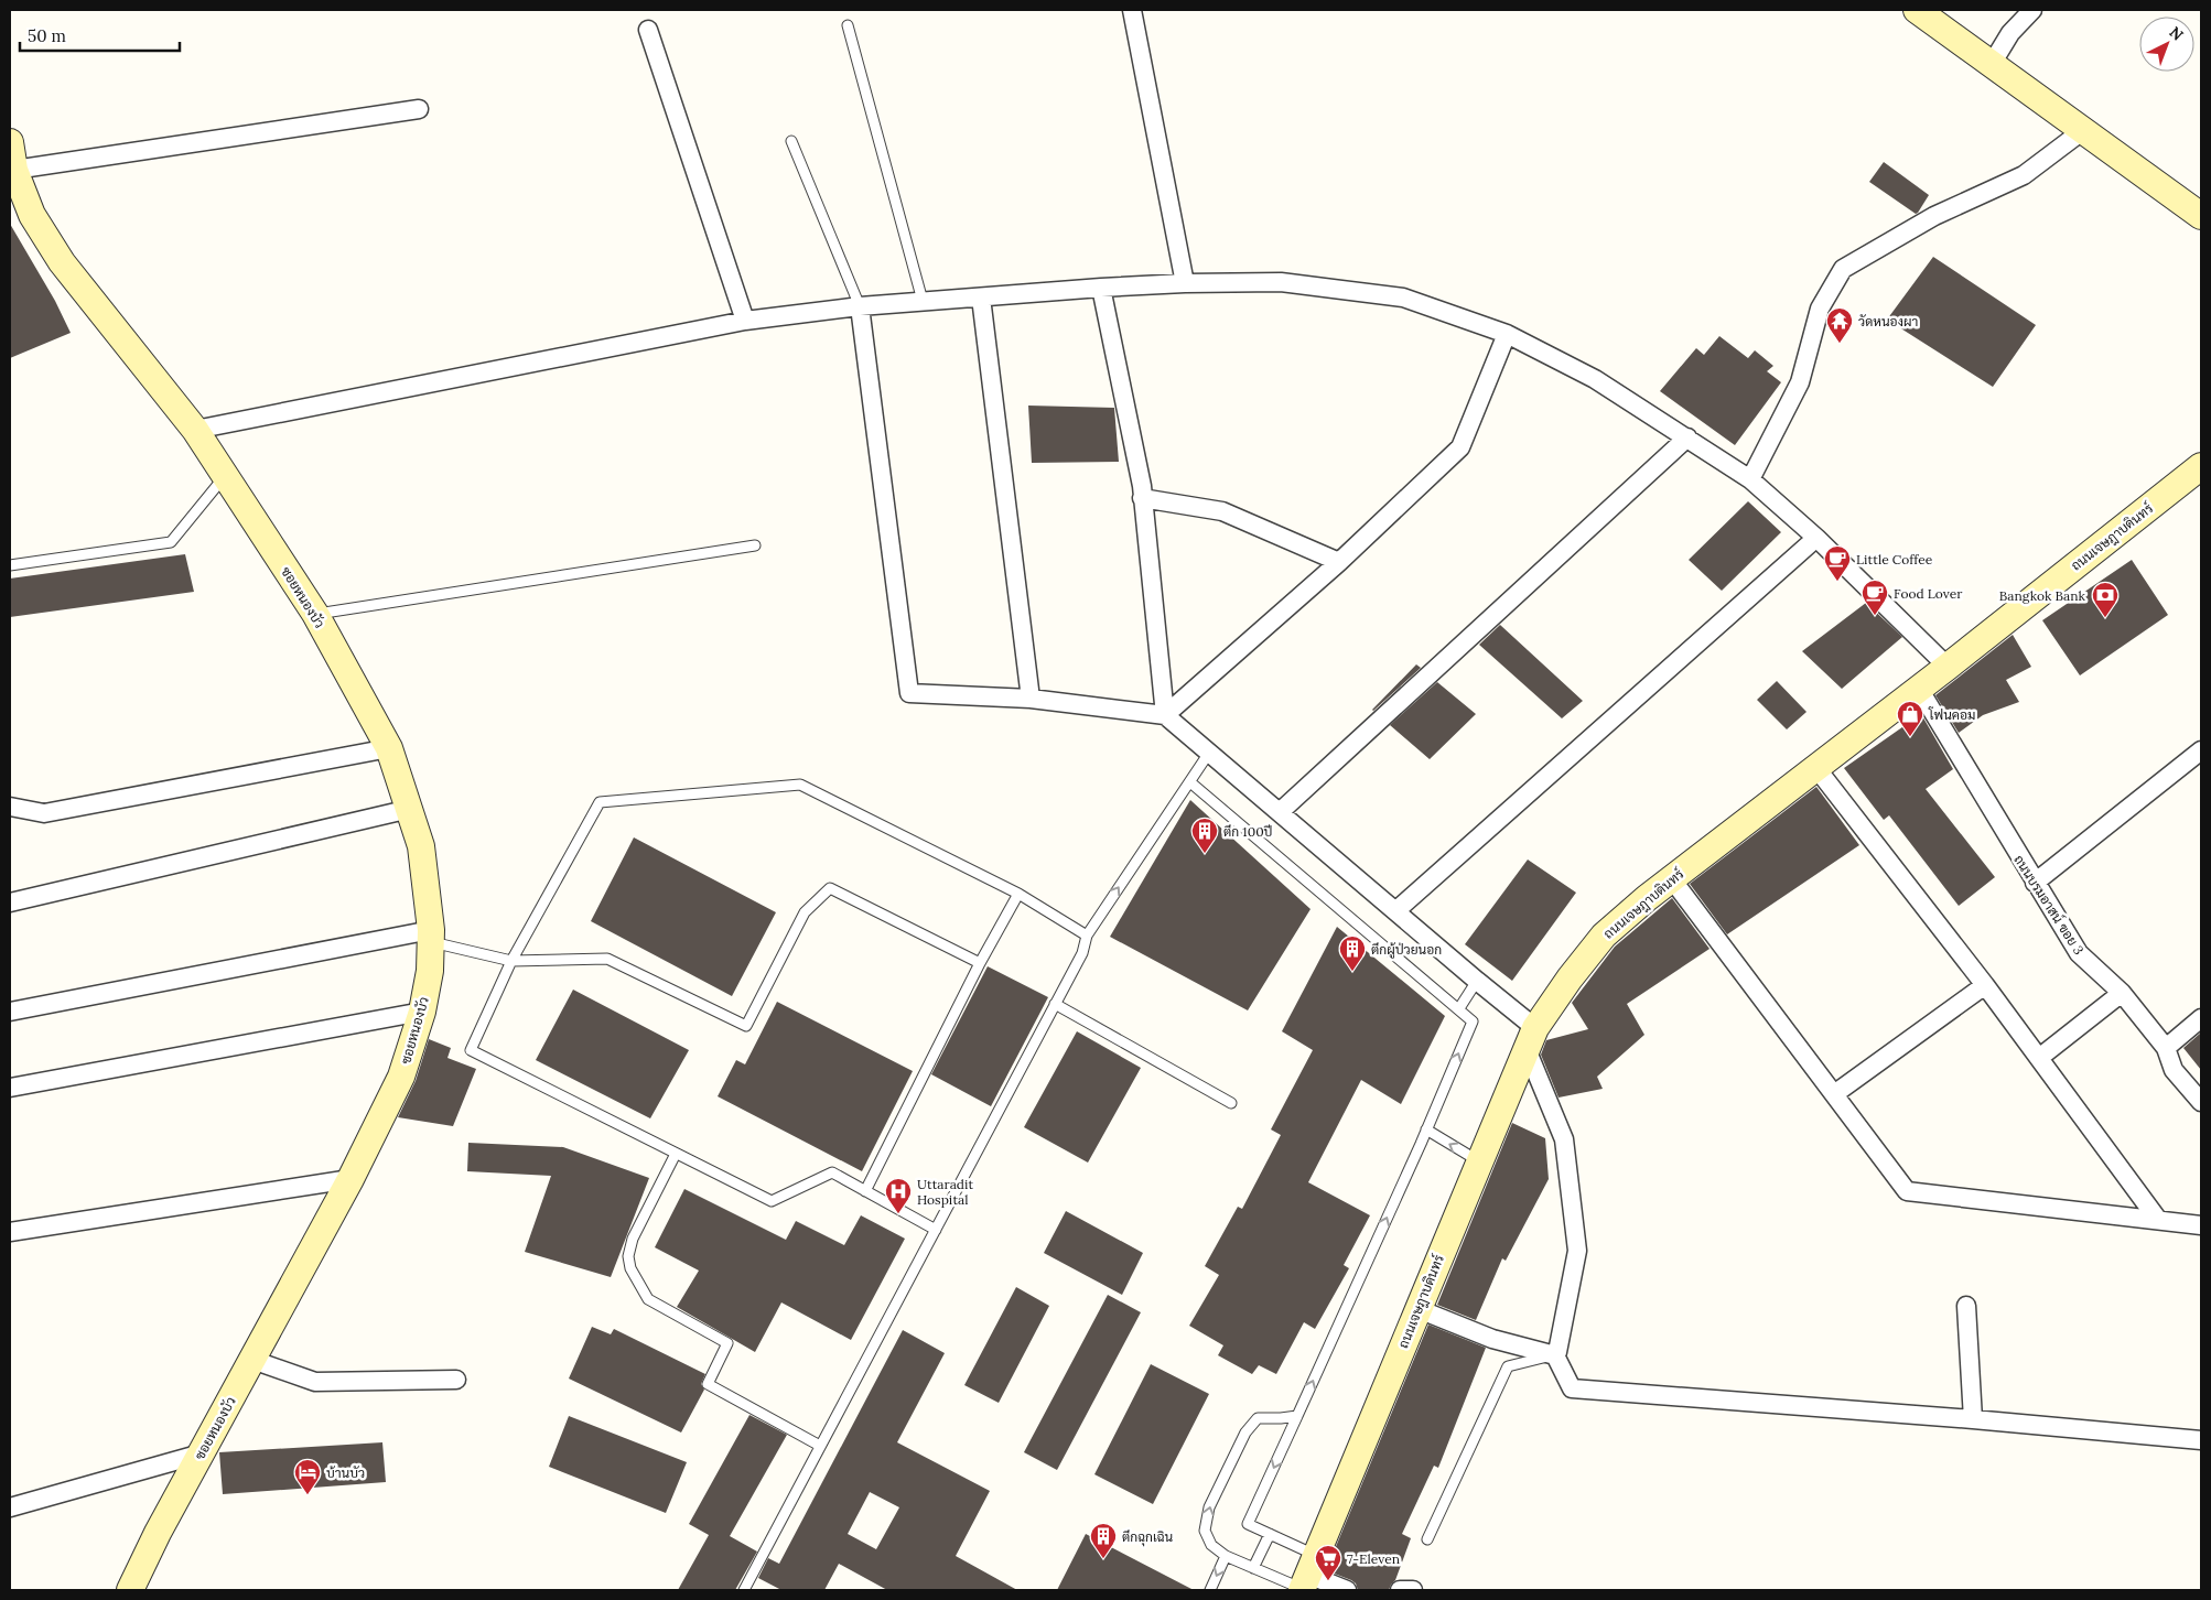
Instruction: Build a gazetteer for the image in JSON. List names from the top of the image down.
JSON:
{
  "streets": {
    "street": ["ถนนเจษฎาบดินทร์", "ซอยหนองบัว", "ถนนบรมอาสน์ ฃอย 3"]
  },
  "crossings": [
    ["ถนนเจษฎาบดินทร์", "ถนนบรมอาสน์ ฃอย 3"]
  ],
  "places": {
    "temple": ["วัดหนองผา"],
    "cafe": ["Little Coffee", "Food Lover"],
    "bank": ["Bangkok Bank"],
    "shop": ["โฟนคอม"],
    "building": ["ตึก 100ปี", "ตึกผู้ป่วยนอก", "ตึกฉุกเฉิน"],
    "hospital": ["Uttaradit Hospital"],
    "hotel": ["บ้านบัว"],
    "supermarket": ["7-Eleven"]
  },
  "scale_bar": "50 m",
  "north": "top right"
}
